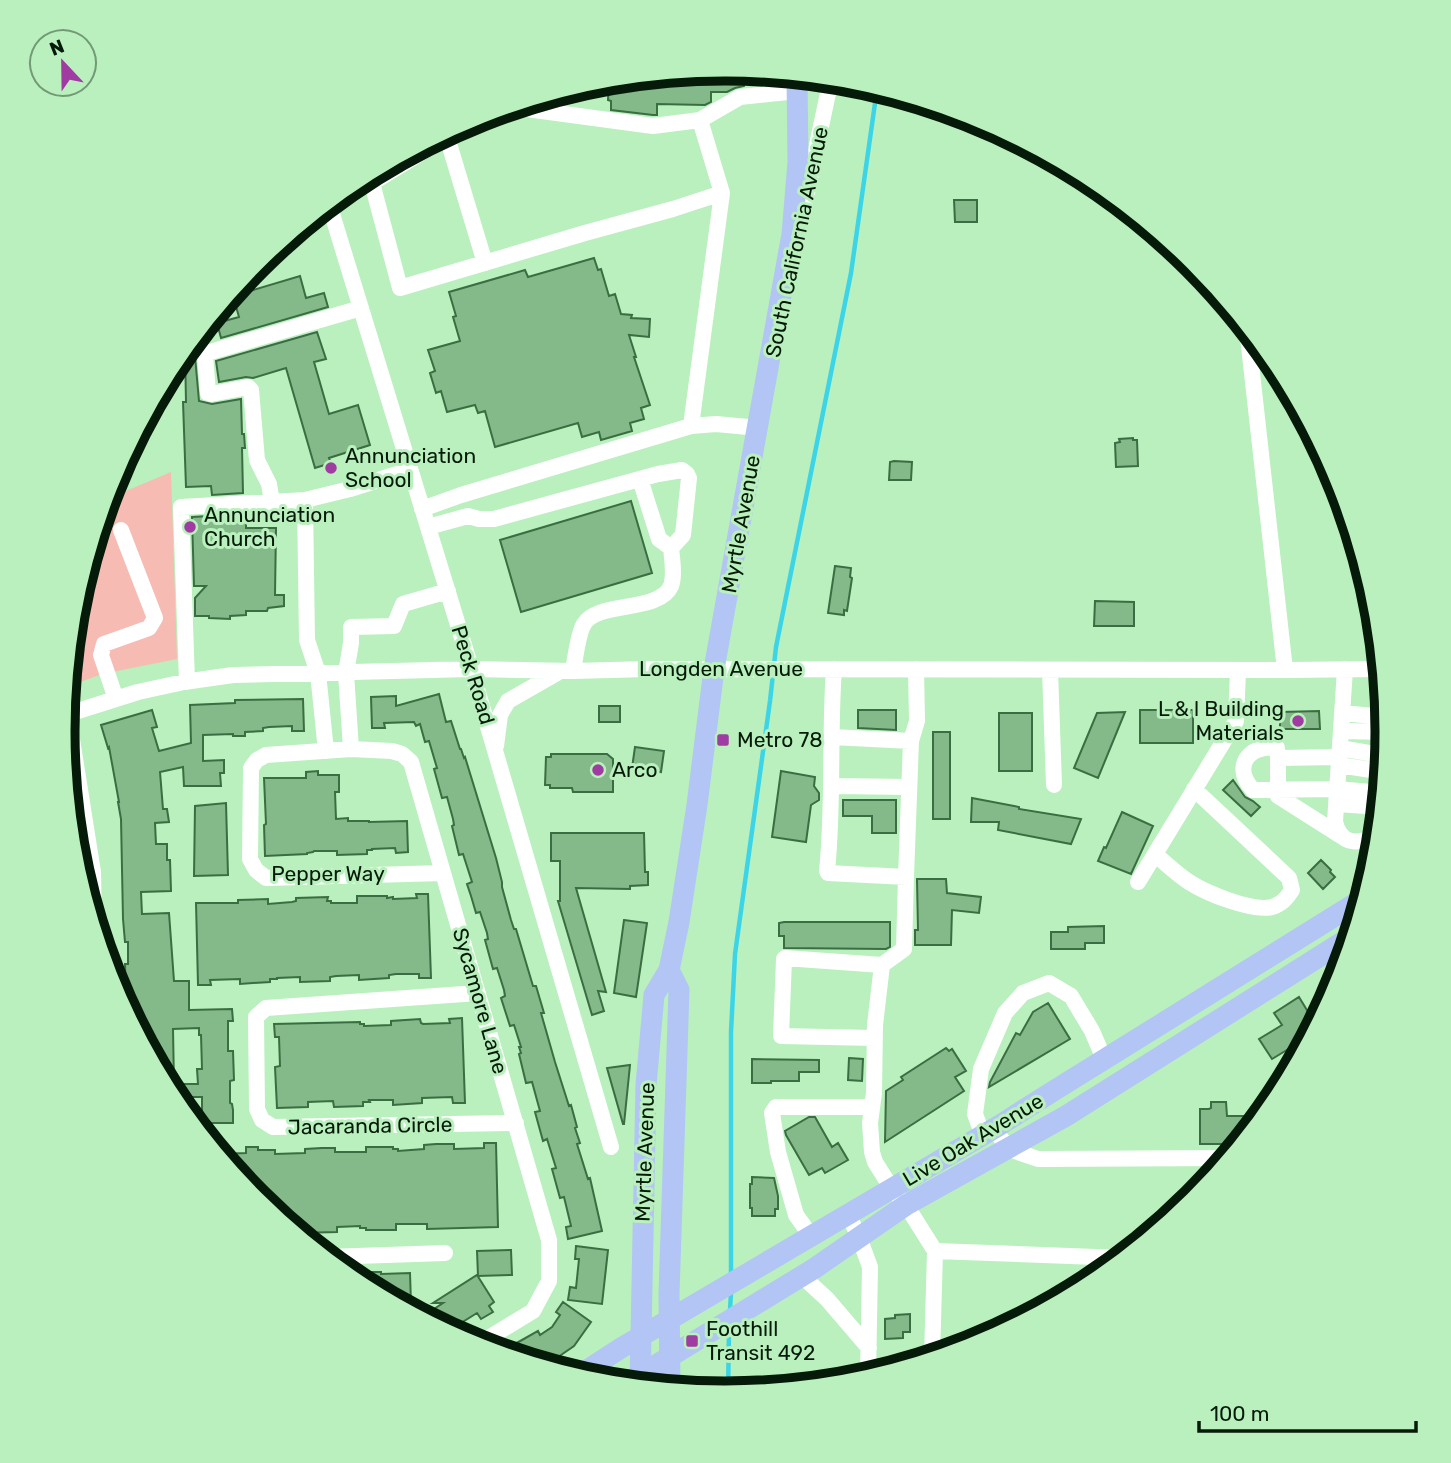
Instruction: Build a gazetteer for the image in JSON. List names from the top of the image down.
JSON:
{
  "streets": {
    "main road": ["Myrtle Avenue", "Live Oak Avenue"],
    "street": [
      "South California Avenue",
      "Longden Avenue",
      "Peck Road",
      "Pepper Way",
      "Sycamore Lane",
      "Jacaranda Circle"
    ]
  },
  "crossings": [
    ["South California Avenue", "Myrtle Avenue"],
    ["Myrtle Avenue", "Longden Avenue"],
    ["Myrtle Avenue", "Live Oak Avenue"],
    ["Longden Avenue", "Peck Road"],
    ["Pepper Way", "Sycamore Lane"],
    ["Sycamore Lane", "Jacaranda Circle"]
  ],
  "places": {
    "other": [
      "Annunciation School",
      "Annunciation Church",
      "L & l Building Materials",
      "Arco"
    ],
    "transit": ["Metro 78", "Foothill Transit 492"]
  },
  "scale_bar": "100 m",
  "north": "top"
}
